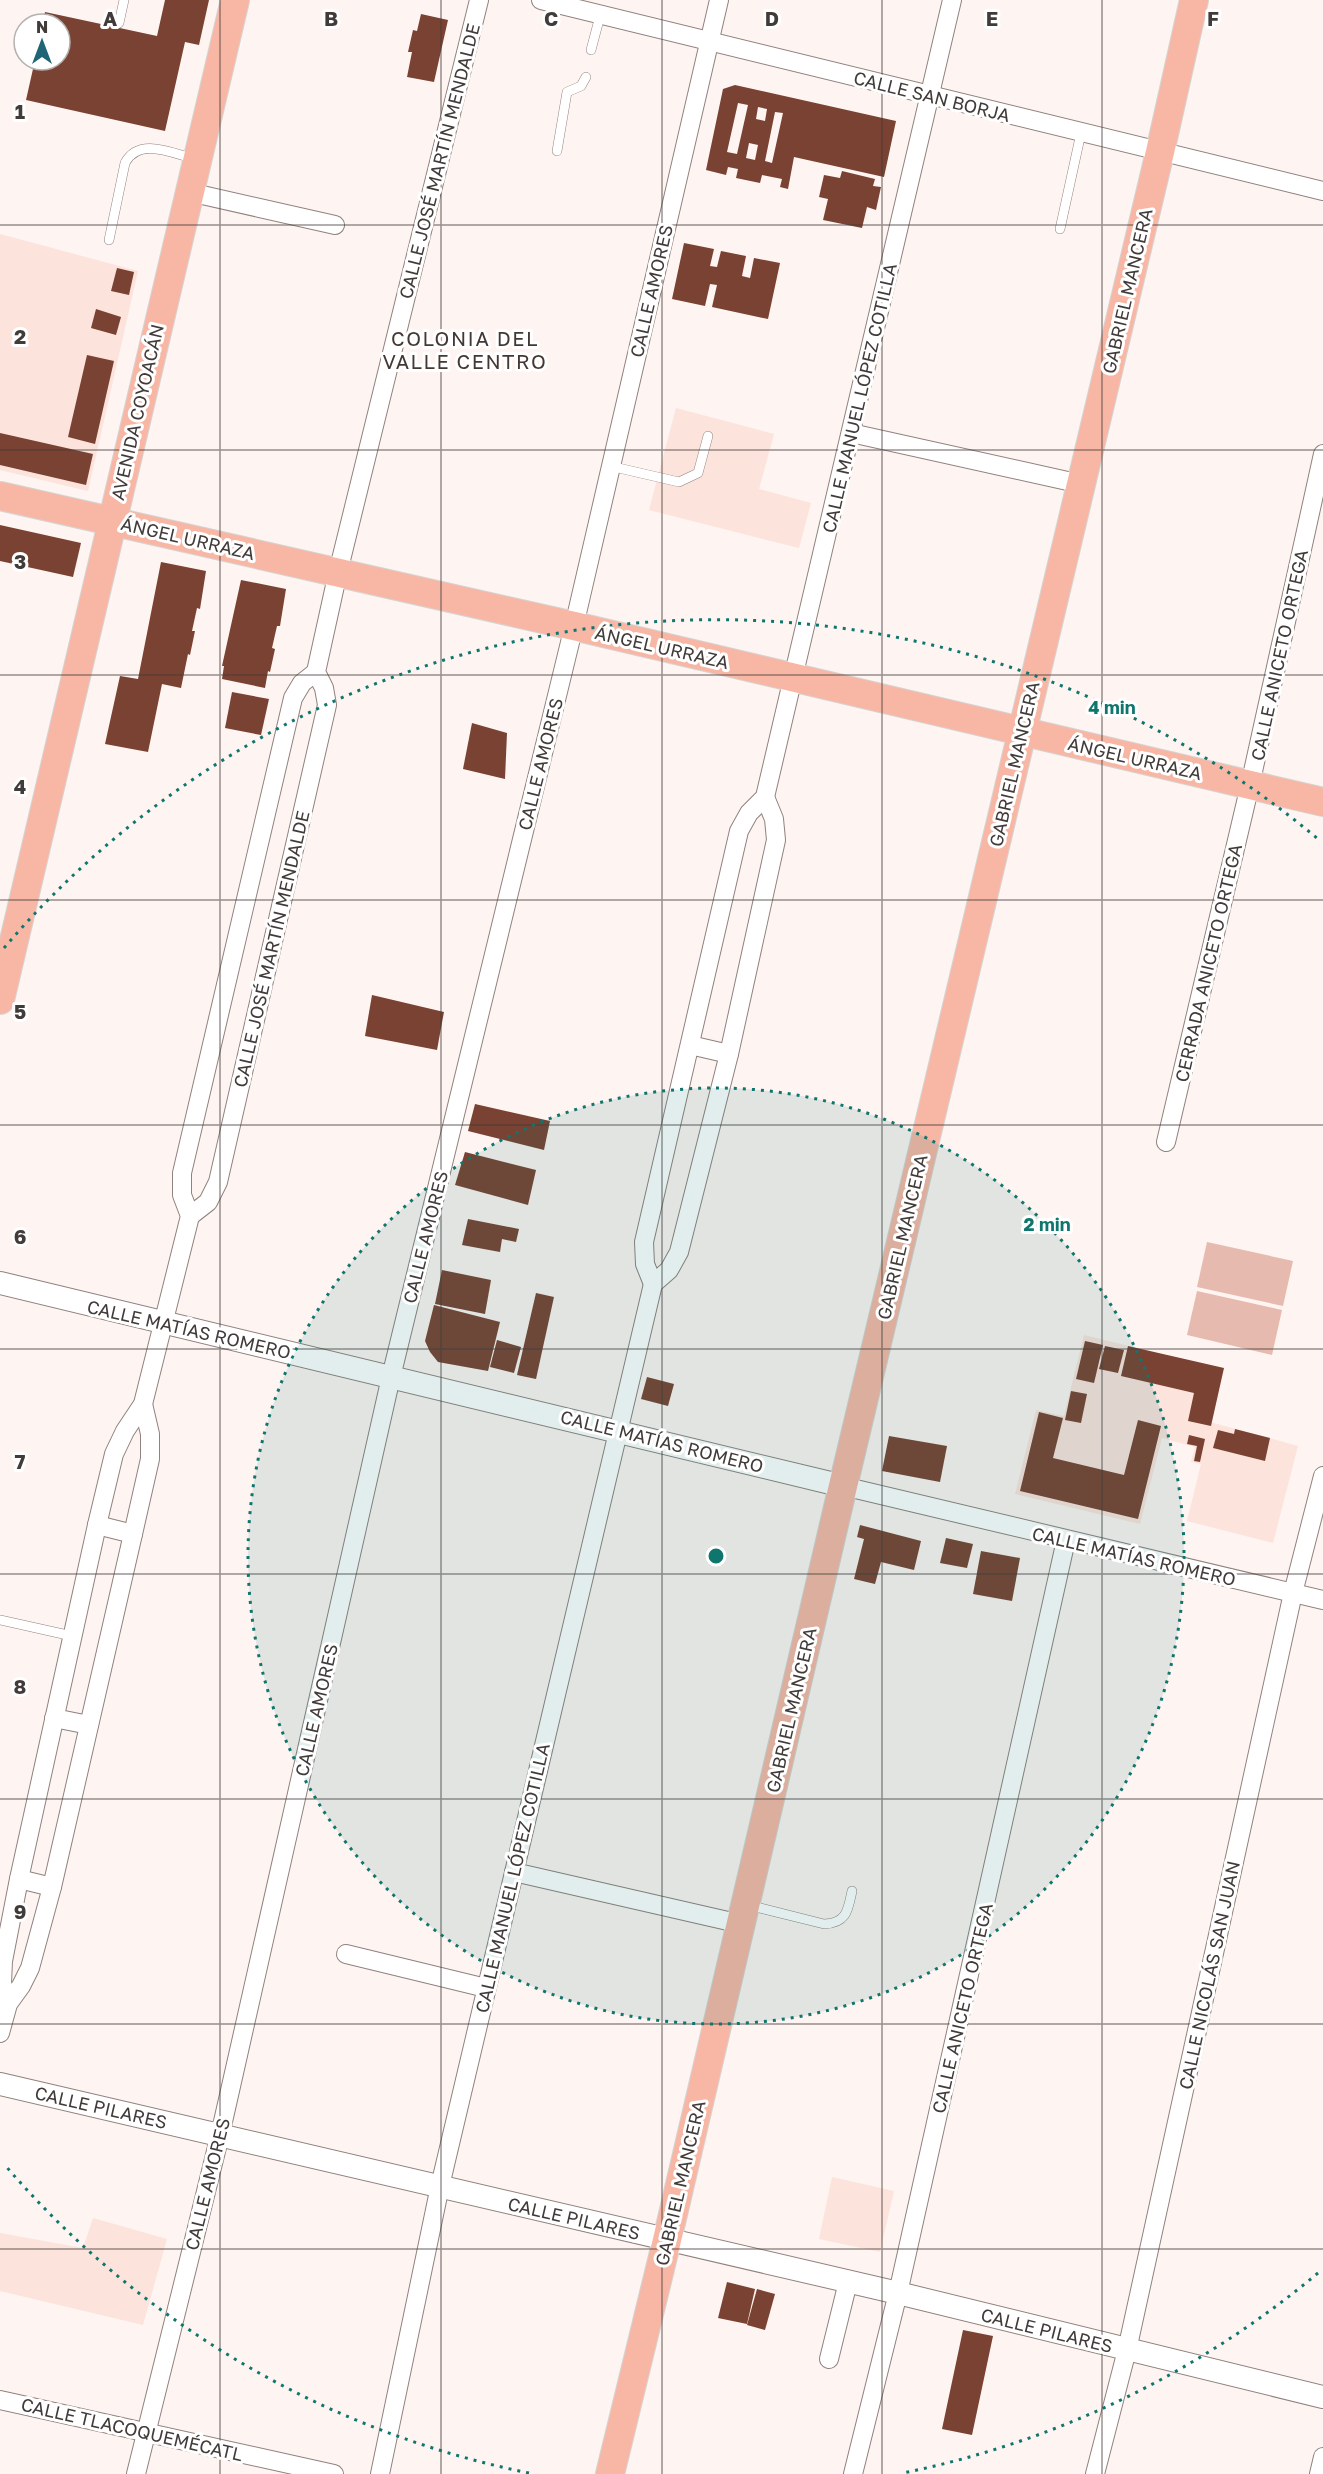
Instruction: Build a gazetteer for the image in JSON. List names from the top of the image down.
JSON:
{
  "streets": {
    "main road": ["GABRIEL MANCERA", "AVENIDA COYOACÁN", "ÁNGEL URRAZA"],
    "street": [
      "CALLE SAN BORJA",
      "CALLE JOSÉ MARTÍN MENDALDE",
      "CALLE AMORES",
      "CALLE MANUEL LÓPEZ COTILLA",
      "CALLE ANICETO ORTEGA",
      "CERRADA ANICETO ORTEGA",
      "CALLE MATÍAS ROMERO",
      "CALLE NICOLÁS SAN JUAN",
      "CALLE PILARES",
      "CALLE TLACOQUEMÉCATL"
    ]
  },
  "crossings": [
    ["CALLE SAN BORJA", "CALLE AMORES"],
    ["CALLE SAN BORJA", "GABRIEL MANCERA"],
    ["CALLE SAN BORJA", "CALLE MANUEL LÓPEZ COTILLA"],
    ["CALLE JOSÉ MARTÍN MENDALDE", "ÁNGEL URRAZA"],
    ["CALLE JOSÉ MARTÍN MENDALDE", "CALLE MATÍAS ROMERO"],
    ["CALLE AMORES", "ÁNGEL URRAZA"],
    ["CALLE AMORES", "CALLE MATÍAS ROMERO"],
    ["CALLE AMORES", "CALLE PILARES"],
    ["CALLE AMORES", "CALLE TLACOQUEMÉCATL"],
    ["GABRIEL MANCERA", "ÁNGEL URRAZA"],
    ["GABRIEL MANCERA", "CALLE MATÍAS ROMERO"],
    ["GABRIEL MANCERA", "CALLE PILARES"],
    ["CALLE MANUEL LÓPEZ COTILLA", "ÁNGEL URRAZA"],
    ["CALLE MANUEL LÓPEZ COTILLA", "CALLE MATÍAS ROMERO"],
    ["CALLE MANUEL LÓPEZ COTILLA", "CALLE PILARES"],
    ["AVENIDA COYOACÁN", "ÁNGEL URRAZA"],
    ["ÁNGEL URRAZA", "CALLE ANICETO ORTEGA"],
    ["ÁNGEL URRAZA", "CERRADA ANICETO ORTEGA"],
    ["CALLE ANICETO ORTEGA", "CERRADA ANICETO ORTEGA"],
    ["CALLE ANICETO ORTEGA", "CALLE MATÍAS ROMERO"],
    ["CALLE ANICETO ORTEGA", "CALLE PILARES"],
    ["CALLE MATÍAS ROMERO", "CALLE NICOLÁS SAN JUAN"],
    ["CALLE NICOLÁS SAN JUAN", "CALLE PILARES"]
  ],
  "districts": ["COLONIA DEL VALLE CENTRO"],
  "north": "top",
  "grid": {
    "columns": [
      "A",
      "B",
      "C",
      "D",
      "E",
      "F"
    ],
    "rows": [
      "1",
      "2",
      "3",
      "4",
      "5",
      "6",
      "7",
      "8",
      "9"
    ]
  },
  "rings": ["4 min", "2 min"]
}
